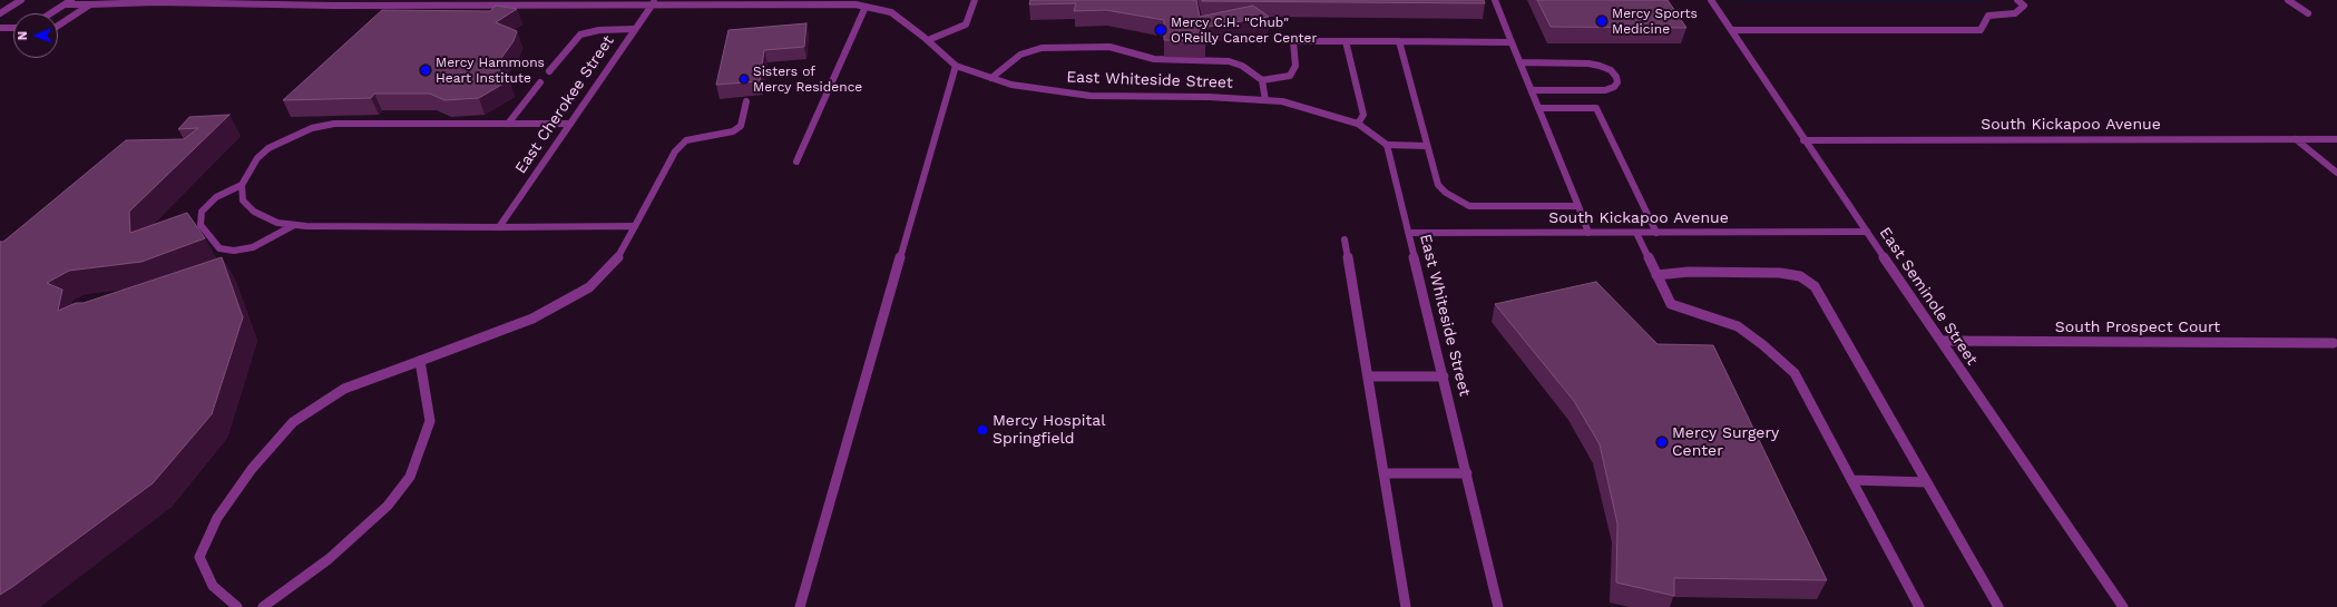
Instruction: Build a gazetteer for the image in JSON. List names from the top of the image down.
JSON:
{
  "streets": {
    "street": [
      "East Whiteside Street",
      "East Cherokee Street",
      "South Kickapoo Avenue",
      "East Seminole Street",
      "South Prospect Court"
    ]
  },
  "crossings": [
    ["East Whiteside Street", "East Cherokee Street"],
    ["East Whiteside Street", "South Kickapoo Avenue"],
    ["South Kickapoo Avenue", "East Seminole Street"],
    ["East Seminole Street", "South Prospect Court"]
  ],
  "places": [
    "Mercy Sports Medicine",
    "Mercy C.H. \"Chub\" O'Reilly Cancer Center",
    "Mercy Hammons Heart Institute",
    "Sisters of Mercy Residence",
    "Mercy Hospital Springfield",
    "Mercy Surgery Center"
  ],
  "north": "left"
}
